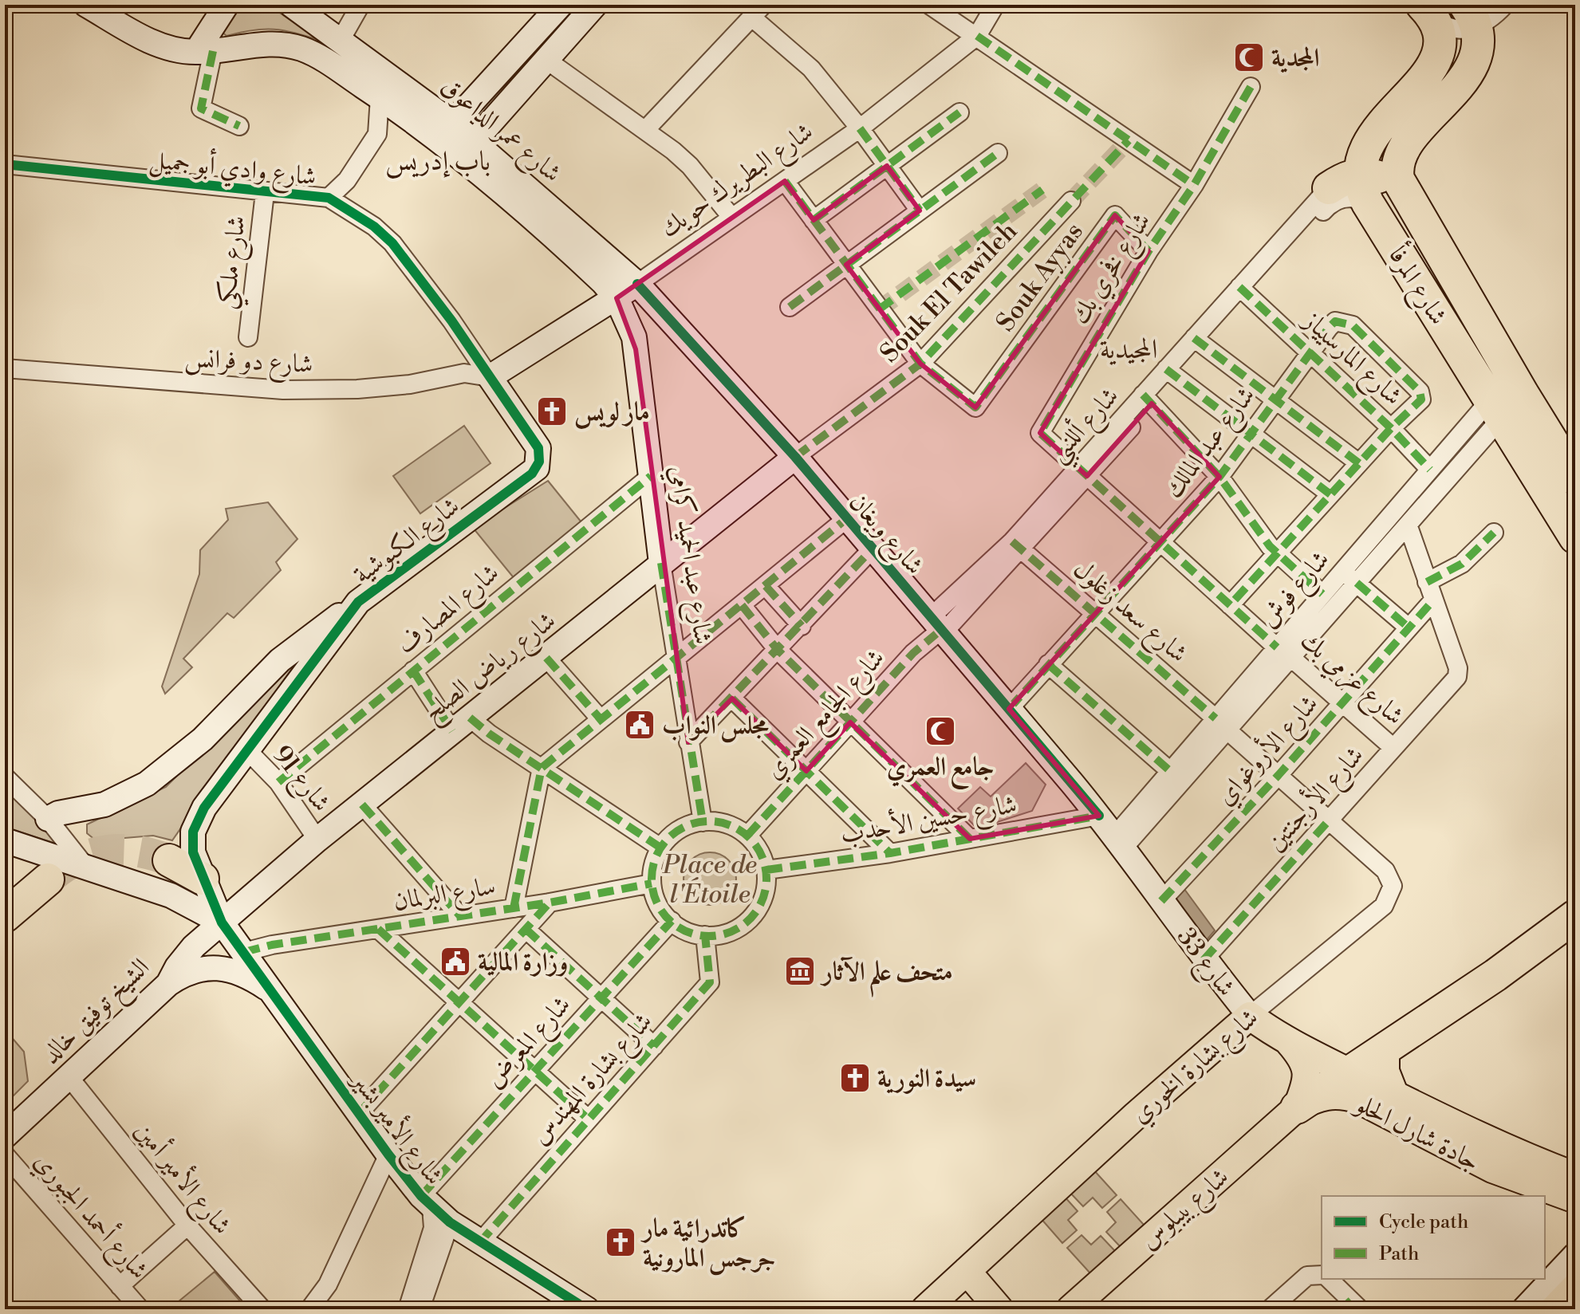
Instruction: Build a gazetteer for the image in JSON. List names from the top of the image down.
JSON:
{
  "streets": {
    "highway": ["شارع المرفأ"],
    "main road": [
      "شارع 33",
      "شارع بشارة الخوري",
      "جادة شارل الحلو",
      "شارع بيبلوس"
    ],
    "street": [
      "شارع عمر الداعوق",
      "شارع وادي أبو جميل",
      "شارع البطريرك حويك",
      "شارع ملكي",
      "شارع فخري بك",
      "Souk Ayyas",
      "Souk El Tawileh",
      "شارع المارسيياز",
      "شارع دو فرانس",
      "شارع أللنبي",
      "شارع عبد المالك",
      "شارع ويغان",
      "شارع الكبوشية",
      "شارع عبد الحميد كرامي",
      "شارع فوش",
      "شارع المصارف",
      "شارع سعد زغلول",
      "شارع رياض الصلح",
      "شارع عزمي بك",
      "شارع الجامع العمري",
      "شارع الأروغواي",
      "شارع 91",
      "شارع الأرجنتين",
      "شارع حسين الأحدب",
      "سارع البرلمان",
      "الشيخ توفيق خالد",
      "شارع المعرض",
      "شارع بشارة المهندس",
      "شارع الأمير بشير",
      "شارع الأمير أمين",
      "شارع أحمد الجبوري"
    ]
  },
  "crossings": [
    ["شارع عمر الداعوق", "شارع البطريرك حويك"],
    ["شارع عمر الداعوق", "شارع ويغان"],
    ["شارع عمر الداعوق", "شارع عبد الحميد كرامي"],
    ["شارع وادي أبو جميل", "شارع البطريرك حويك"],
    ["شارع وادي أبو جميل", "شارع ملكي"],
    ["شارع وادي أبو جميل", "شارع دو فرانس"],
    ["شارع وادي أبو جميل", "شارع الكبوشية"],
    ["شارع البطريرك حويك", "شارع دو فرانس"],
    ["شارع البطريرك حويك", "شارع ويغان"],
    ["شارع البطريرك حويك", "شارع الكبوشية"],
    ["شارع البطريرك حويك", "شارع عبد الحميد كرامي"],
    ["شارع فخري بك", "Souk Ayyas"],
    ["شارع فخري بك", "شارع أللنبي"],
    ["شارع فخري بك", "شارع عزمي بك"],
    ["Souk Ayyas", "Souk El Tawileh"],
    ["شارع المرفأ", "شارع أللنبي"],
    ["شارع المرفأ", "شارع فوش"],
    ["Souk El Tawileh", "شارع ويغان"],
    ["Souk El Tawileh", "شارع رياض الصلح"],
    ["شارع المارسيياز", "شارع أللنبي"],
    ["شارع المارسيياز", "شارع عبد المالك"],
    ["شارع المارسيياز", "شارع فوش"],
    ["شارع دو فرانس", "شارع الكبوشية"],
    ["شارع أللنبي", "شارع ويغان"],
    ["شارع أللنبي", "شارع سعد زغلول"],
    ["شارع أللنبي", "شارع عزمي بك"],
    ["شارع أللنبي", "شارع الجامع العمري"],
    ["شارع عبد المالك", "شارع ويغان"],
    ["شارع عبد المالك", "شارع سعد زغلول"],
    ["شارع عبد المالك", "شارع عزمي بك"],
    ["شارع ويغان", "شارع رياض الصلح"],
    ["شارع ويغان", "شارع الجامع العمري"],
    ["شارع ويغان", "شارع حسين الأحدب"],
    ["شارع ويغان", "شارع 33"],
    ["شارع الكبوشية", "شارع رياض الصلح"],
    ["شارع الكبوشية", "شارع 91"],
    ["شارع الكبوشية", "الشيخ توفيق خالد"],
    ["شارع الكبوشية", "شارع الأمير بشير"],
    ["شارع عبد الحميد كرامي", "شارع المصارف"],
    ["شارع عبد الحميد كرامي", "شارع رياض الصلح"],
    ["شارع عبد الحميد كرامي", "شارع الجامع العمري"],
    ["شارع عبد الحميد كرامي", "شارع حسين الأحدب"],
    ["شارع عبد الحميد كرامي", "سارع البرلمان"],
    ["شارع عبد الحميد كرامي", "شارع المعرض"],
    ["شارع عبد الحميد كرامي", "شارع بشارة المهندس"],
    ["شارع فوش", "شارع سعد زغلول"],
    ["شارع فوش", "شارع عزمي بك"],
    ["شارع فوش", "شارع 33"],
    ["شارع المصارف", "شارع 91"],
    ["شارع سعد زغلول", "شارع الأروغواي"],
    ["شارع سعد زغلول", "شارع الأرجنتين"],
    ["شارع سعد زغلول", "شارع بشارة الخوري"],
    ["شارع رياض الصلح", "شارع 91"],
    ["شارع رياض الصلح", "الشيخ توفيق خالد"],
    ["شارع رياض الصلح", "شارع الأمير بشير"],
    ["شارع عزمي بك", "شارع الأروغواي"],
    ["شارع عزمي بك", "شارع الأرجنتين"],
    ["شارع الجامع العمري", "شارع حسين الأحدب"],
    ["شارع الجامع العمري", "سارع البرلمان"],
    ["شارع الجامع العمري", "شارع المعرض"],
    ["شارع الجامع العمري", "شارع بشارة المهندس"],
    ["شارع الأروغواي", "شارع الأرجنتين"],
    ["شارع الأروغواي", "شارع 33"],
    ["شارع الأرجنتين", "شارع 33"],
    ["شارع الأرجنتين", "شارع بشارة الخوري"],
    ["شارع حسين الأحدب", "سارع البرلمان"],
    ["شارع حسين الأحدب", "شارع 33"],
    ["شارع حسين الأحدب", "شارع المعرض"],
    ["شارع حسين الأحدب", "شارع بشارة المهندس"],
    ["سارع البرلمان", "شارع المعرض"],
    ["سارع البرلمان", "شارع بشارة المهندس"],
    ["سارع البرلمان", "شارع الأمير بشير"],
    ["شارع 33", "شارع بشارة الخوري"],
    ["شارع 33", "جادة شارل الحلو"],
    ["الشيخ توفيق خالد", "شارع الأمير بشير"],
    ["الشيخ توفيق خالد", "شارع الأمير أمين"],
    ["شارع المعرض", "شارع بشارة المهندس"],
    ["شارع المعرض", "شارع الأمير بشير"],
    ["شارع بشارة المهندس", "شارع الأمير بشير"],
    ["جادة شارل الحلو", "شارع بيبلوس"]
  ],
  "districts": ["باب إدريس", "المجيدية"],
  "parks": ["Place de l'Étoile"],
  "places": {
    "mosque": ["المجدية", "جامع العمري"],
    "church": ["مار لويس", "سيدة النورية", "كاتدرائية مار جرجس المارونية"],
    "public building": ["مجلس النواب", "وزارة المالية"],
    "museum": ["متحف علم الآثار"]
  },
  "legend": ["Cycle path", "Path"]
}
